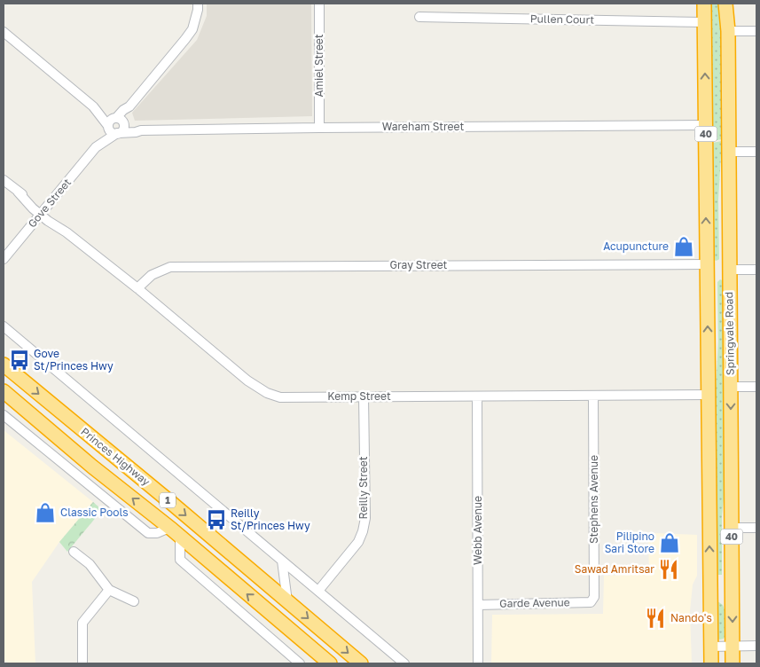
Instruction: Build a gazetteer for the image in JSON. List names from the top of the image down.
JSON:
{
  "streets": {
    "highway": [
      "40",
      "Springvale Road",
      "Princes Highway",
      "1"
    ],
    "street": [
      "Pullen Court",
      "Amiel Street",
      "Wareham Street",
      "Gove Street",
      "Gray Street",
      "Kemp Street",
      "Reilly Street",
      "Stephens Avenue",
      "Webb Avenue",
      "Garde Avenue"
    ]
  },
  "crossings": [
    ["Pullen Court", "Springvale Road"],
    ["Amiel Street", "Wareham Street"],
    ["Wareham Street", "Gove Street"],
    ["Wareham Street", "Springvale Road"],
    ["Gove Street", "Kemp Street"],
    ["Gray Street", "Springvale Road"],
    ["Gray Street", "Kemp Street"],
    ["Springvale Road", "Kemp Street"],
    ["Kemp Street", "Reilly Street"],
    ["Kemp Street", "Stephens Avenue"],
    ["Kemp Street", "Webb Avenue"],
    ["Stephens Avenue", "Garde Avenue"],
    ["Webb Avenue", "Garde Avenue"]
  ],
  "places": {
    "shop": ["Acupuncture", "Classic Pools", "Pilipino Sari Store"],
    "bus stop": ["Gove St/Princes Hwy", "Reilly St/Princes Hwy"],
    "restaurant": ["Sawad Amritsar", "Nando's"]
  }
}
